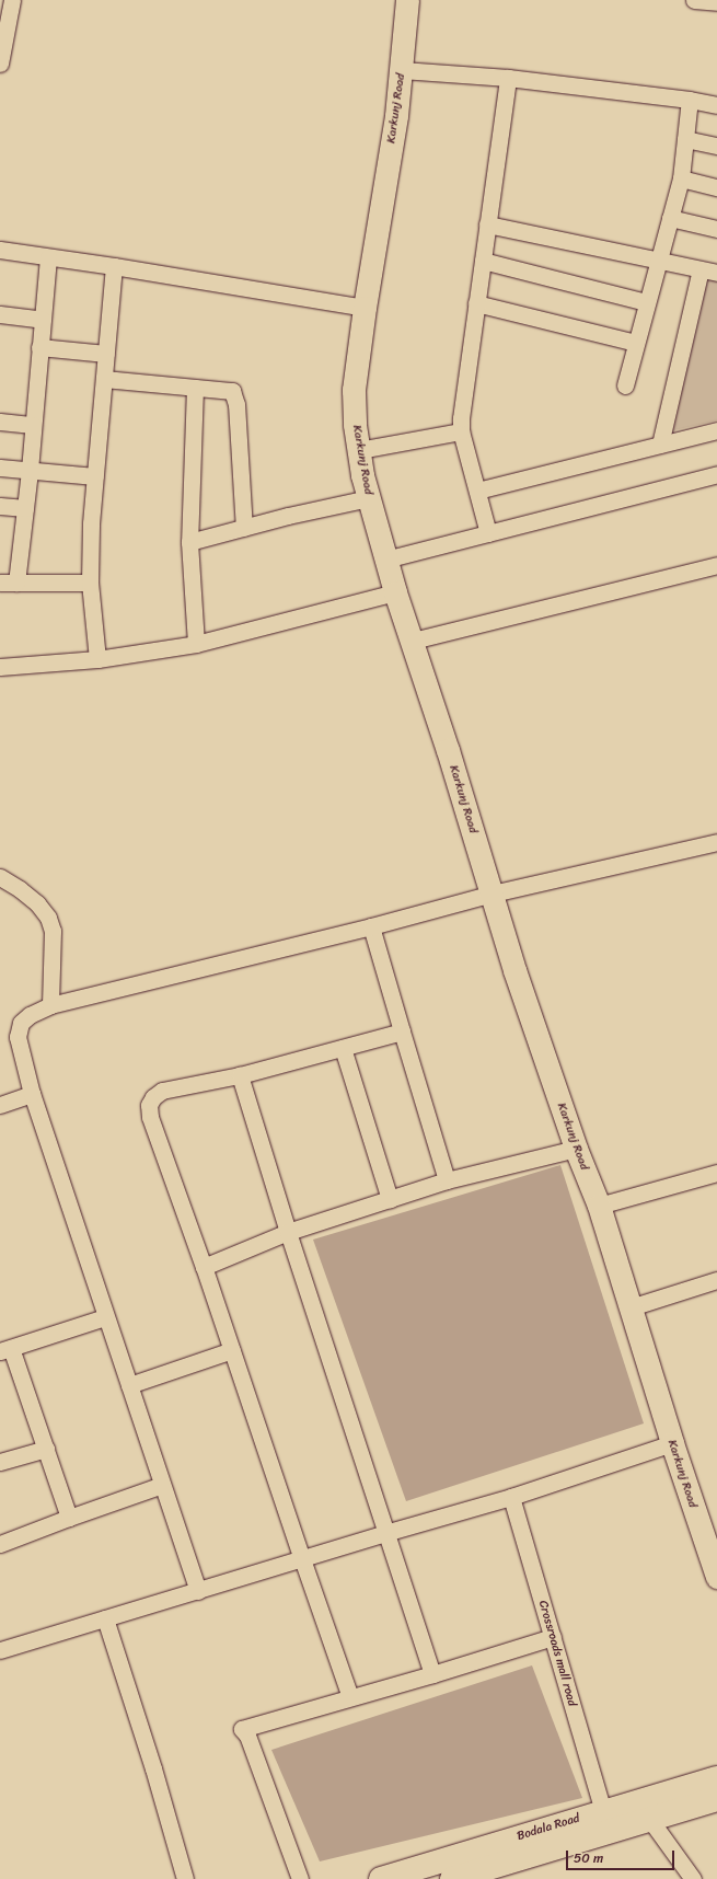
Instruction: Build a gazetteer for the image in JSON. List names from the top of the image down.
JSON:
{
  "streets": {
    "main road": ["Bodala Road"],
    "street": ["Karkunj Road", "Crossroads mall road"]
  },
  "crossings": [
    ["Crossroads mall road", "Bodala Road"]
  ],
  "scale_bar": "50 m"
}
